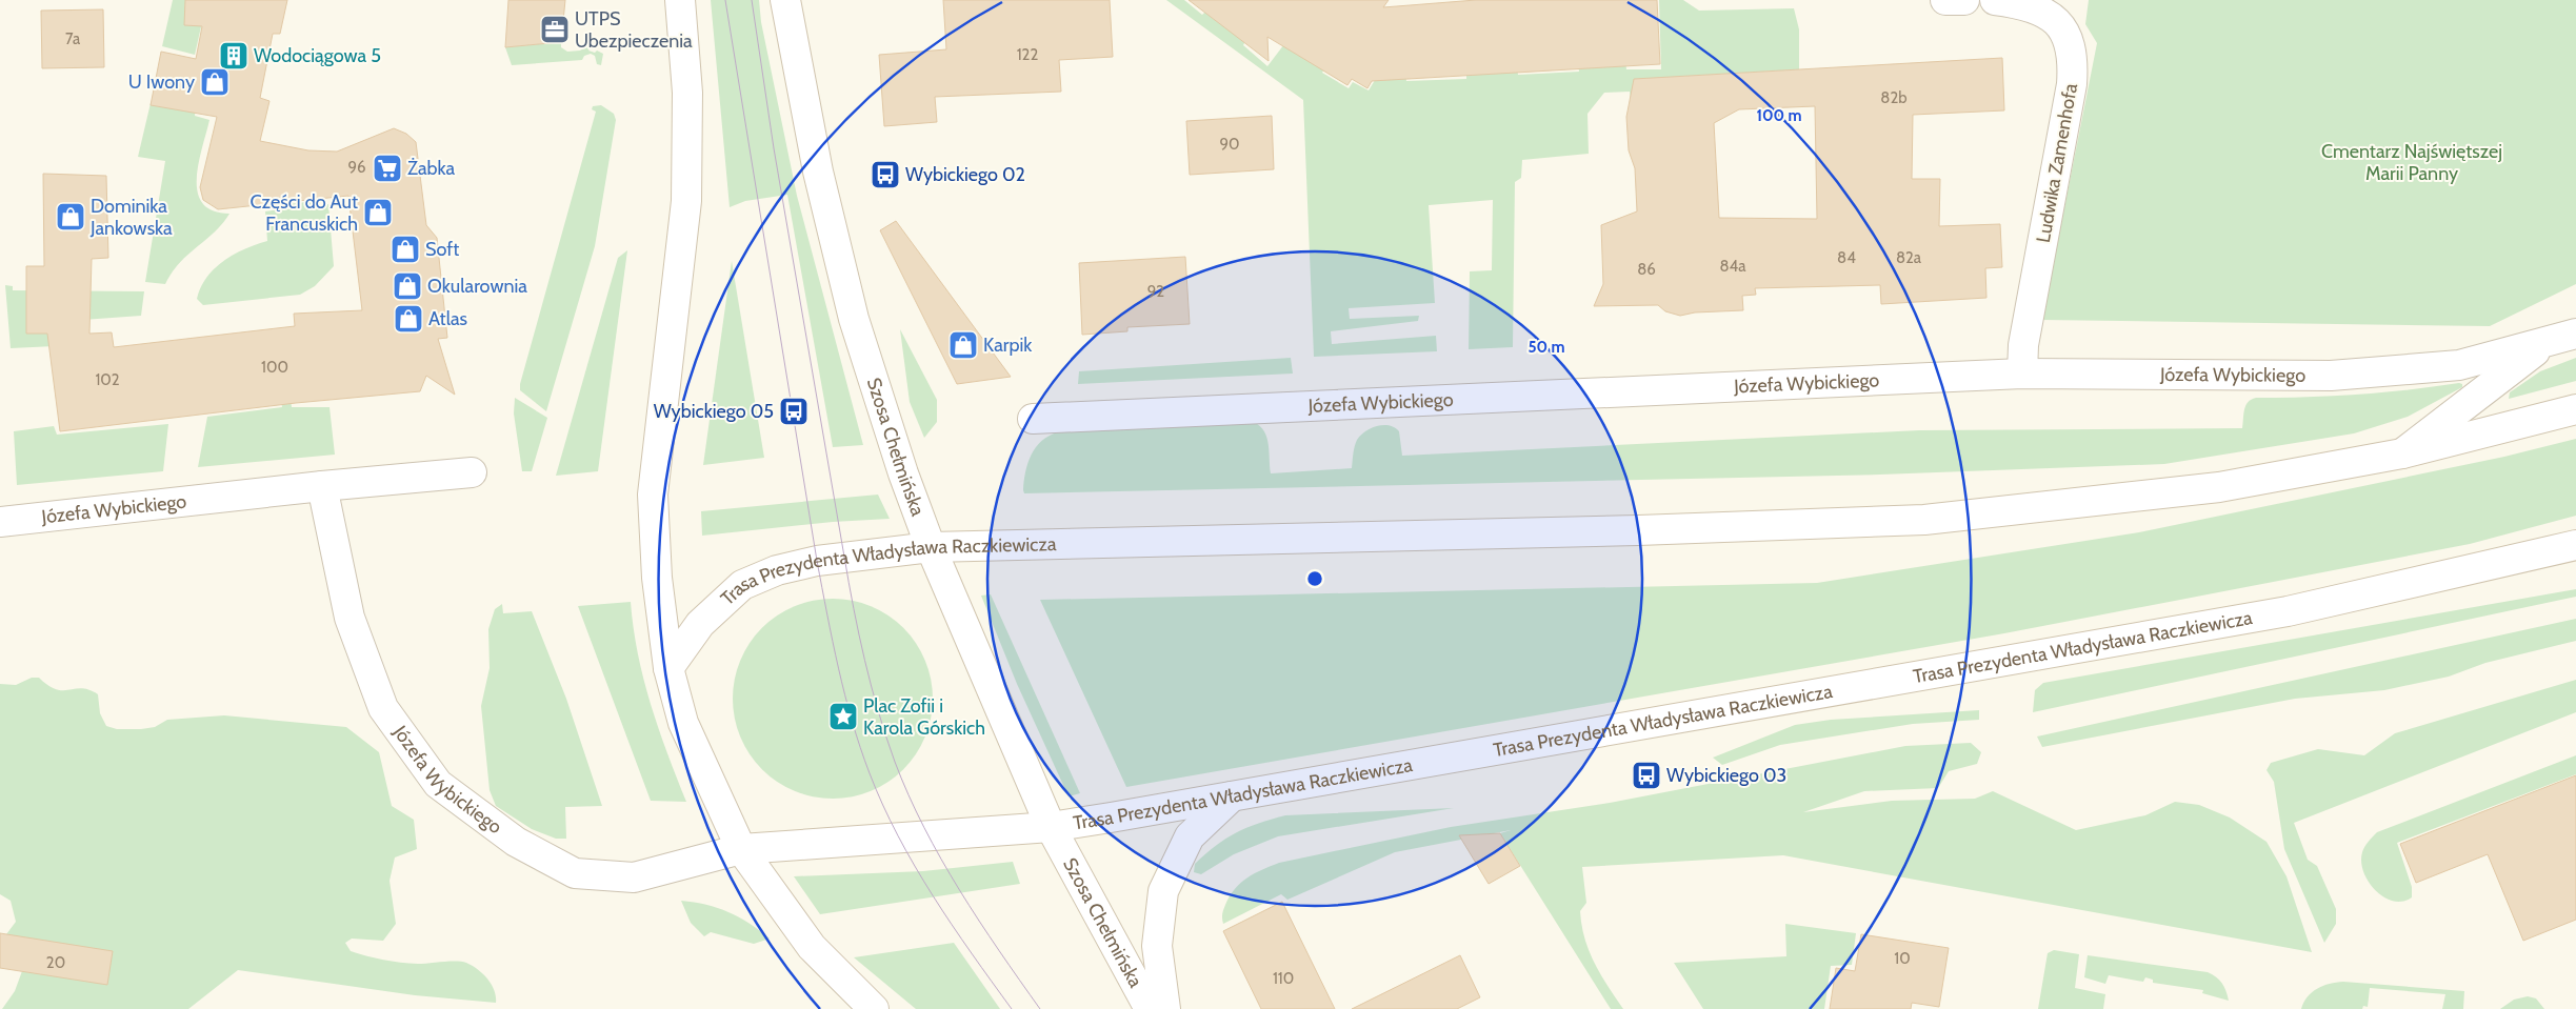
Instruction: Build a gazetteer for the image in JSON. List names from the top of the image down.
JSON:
{
  "streets": {
    "main road": [
      "Ludwika Zamenhofa",
      "Józefa Wybickiego",
      "Szosa Chełmińska",
      "Trasa Prezydenta Władysława Raczkiewicza"
    ]
  },
  "crossings": [
    ["Ludwika Zamenhofa", "Józefa Wybickiego"],
    ["Józefa Wybickiego", "Trasa Prezydenta Władysława Raczkiewicza"],
    ["Szosa Chełmińska", "Trasa Prezydenta Władysława Raczkiewicza"]
  ],
  "parks": ["Cmentarz Najświętszej Marii Panny"],
  "places": {
    "office": ["UTPS Ubezpieczenia"],
    "building": ["Wodociągowa 5"],
    "shop": [
      "U Iwony",
      "Części do Aut Francuskich",
      "Dominika Jankowska",
      "Soft",
      "Okularownia",
      "Atlas",
      "Karpik"
    ],
    "supermarket": ["Żabka"],
    "bus stop": ["Wybickiego 02", "Wybickiego 05", "Wybickiego 03"],
    "place": ["Plac Zofii i Karola Górskich"]
  },
  "house_numbers": [
    "7a",
    "122",
    "82b",
    "90",
    "96",
    "84",
    "82a",
    "84a",
    "86",
    "92",
    "100",
    "102",
    "10",
    "20",
    "110"
  ],
  "rings": ["100 m", "50 m"]
}
